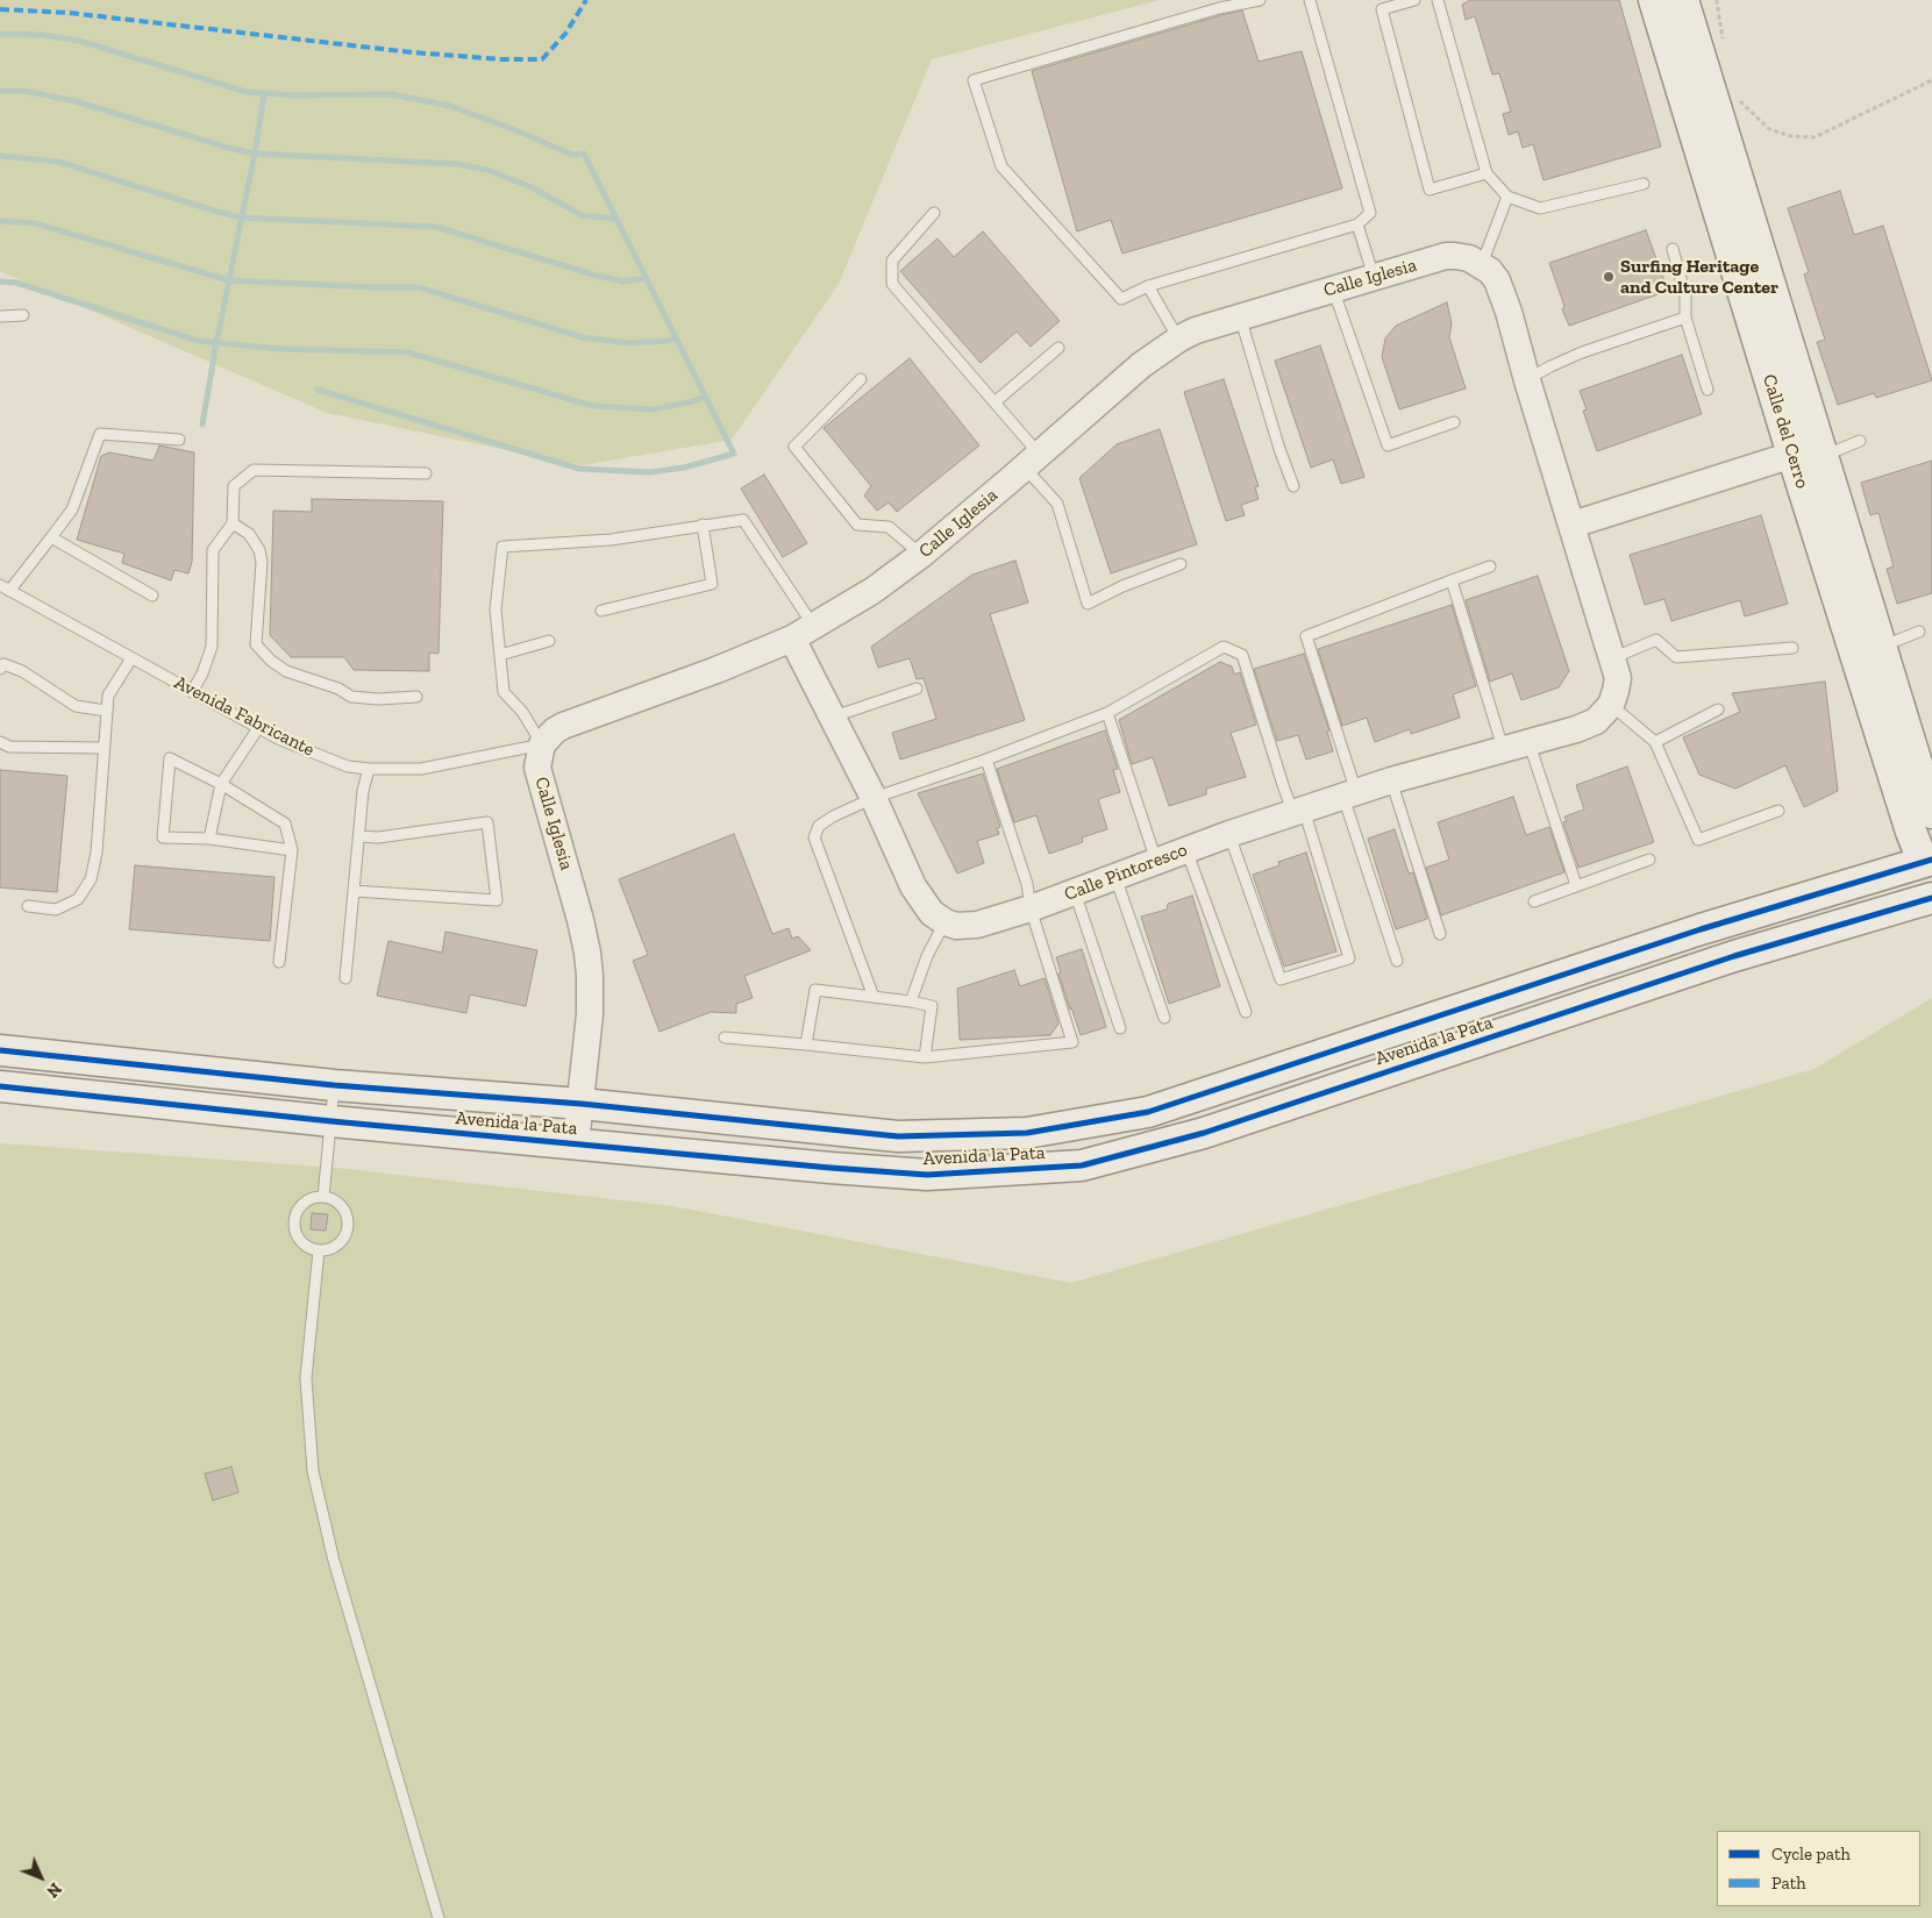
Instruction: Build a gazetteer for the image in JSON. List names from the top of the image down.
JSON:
{
  "streets": {
    "main road": ["Calle del Cerro", "Avenida la Pata"],
    "street": ["Calle Iglesia", "Calle Pintoresco"],
    "lane": ["Avenida Fabricante"]
  },
  "crossings": [
    ["Calle Iglesia", "Avenida Fabricante"],
    ["Calle Iglesia", "Avenida la Pata"],
    ["Calle del Cerro", "Avenida la Pata"]
  ],
  "places": ["Surfing Heritage and Culture Center"],
  "legend": ["Cycle path", "Path"],
  "north": "bottom right"
}
